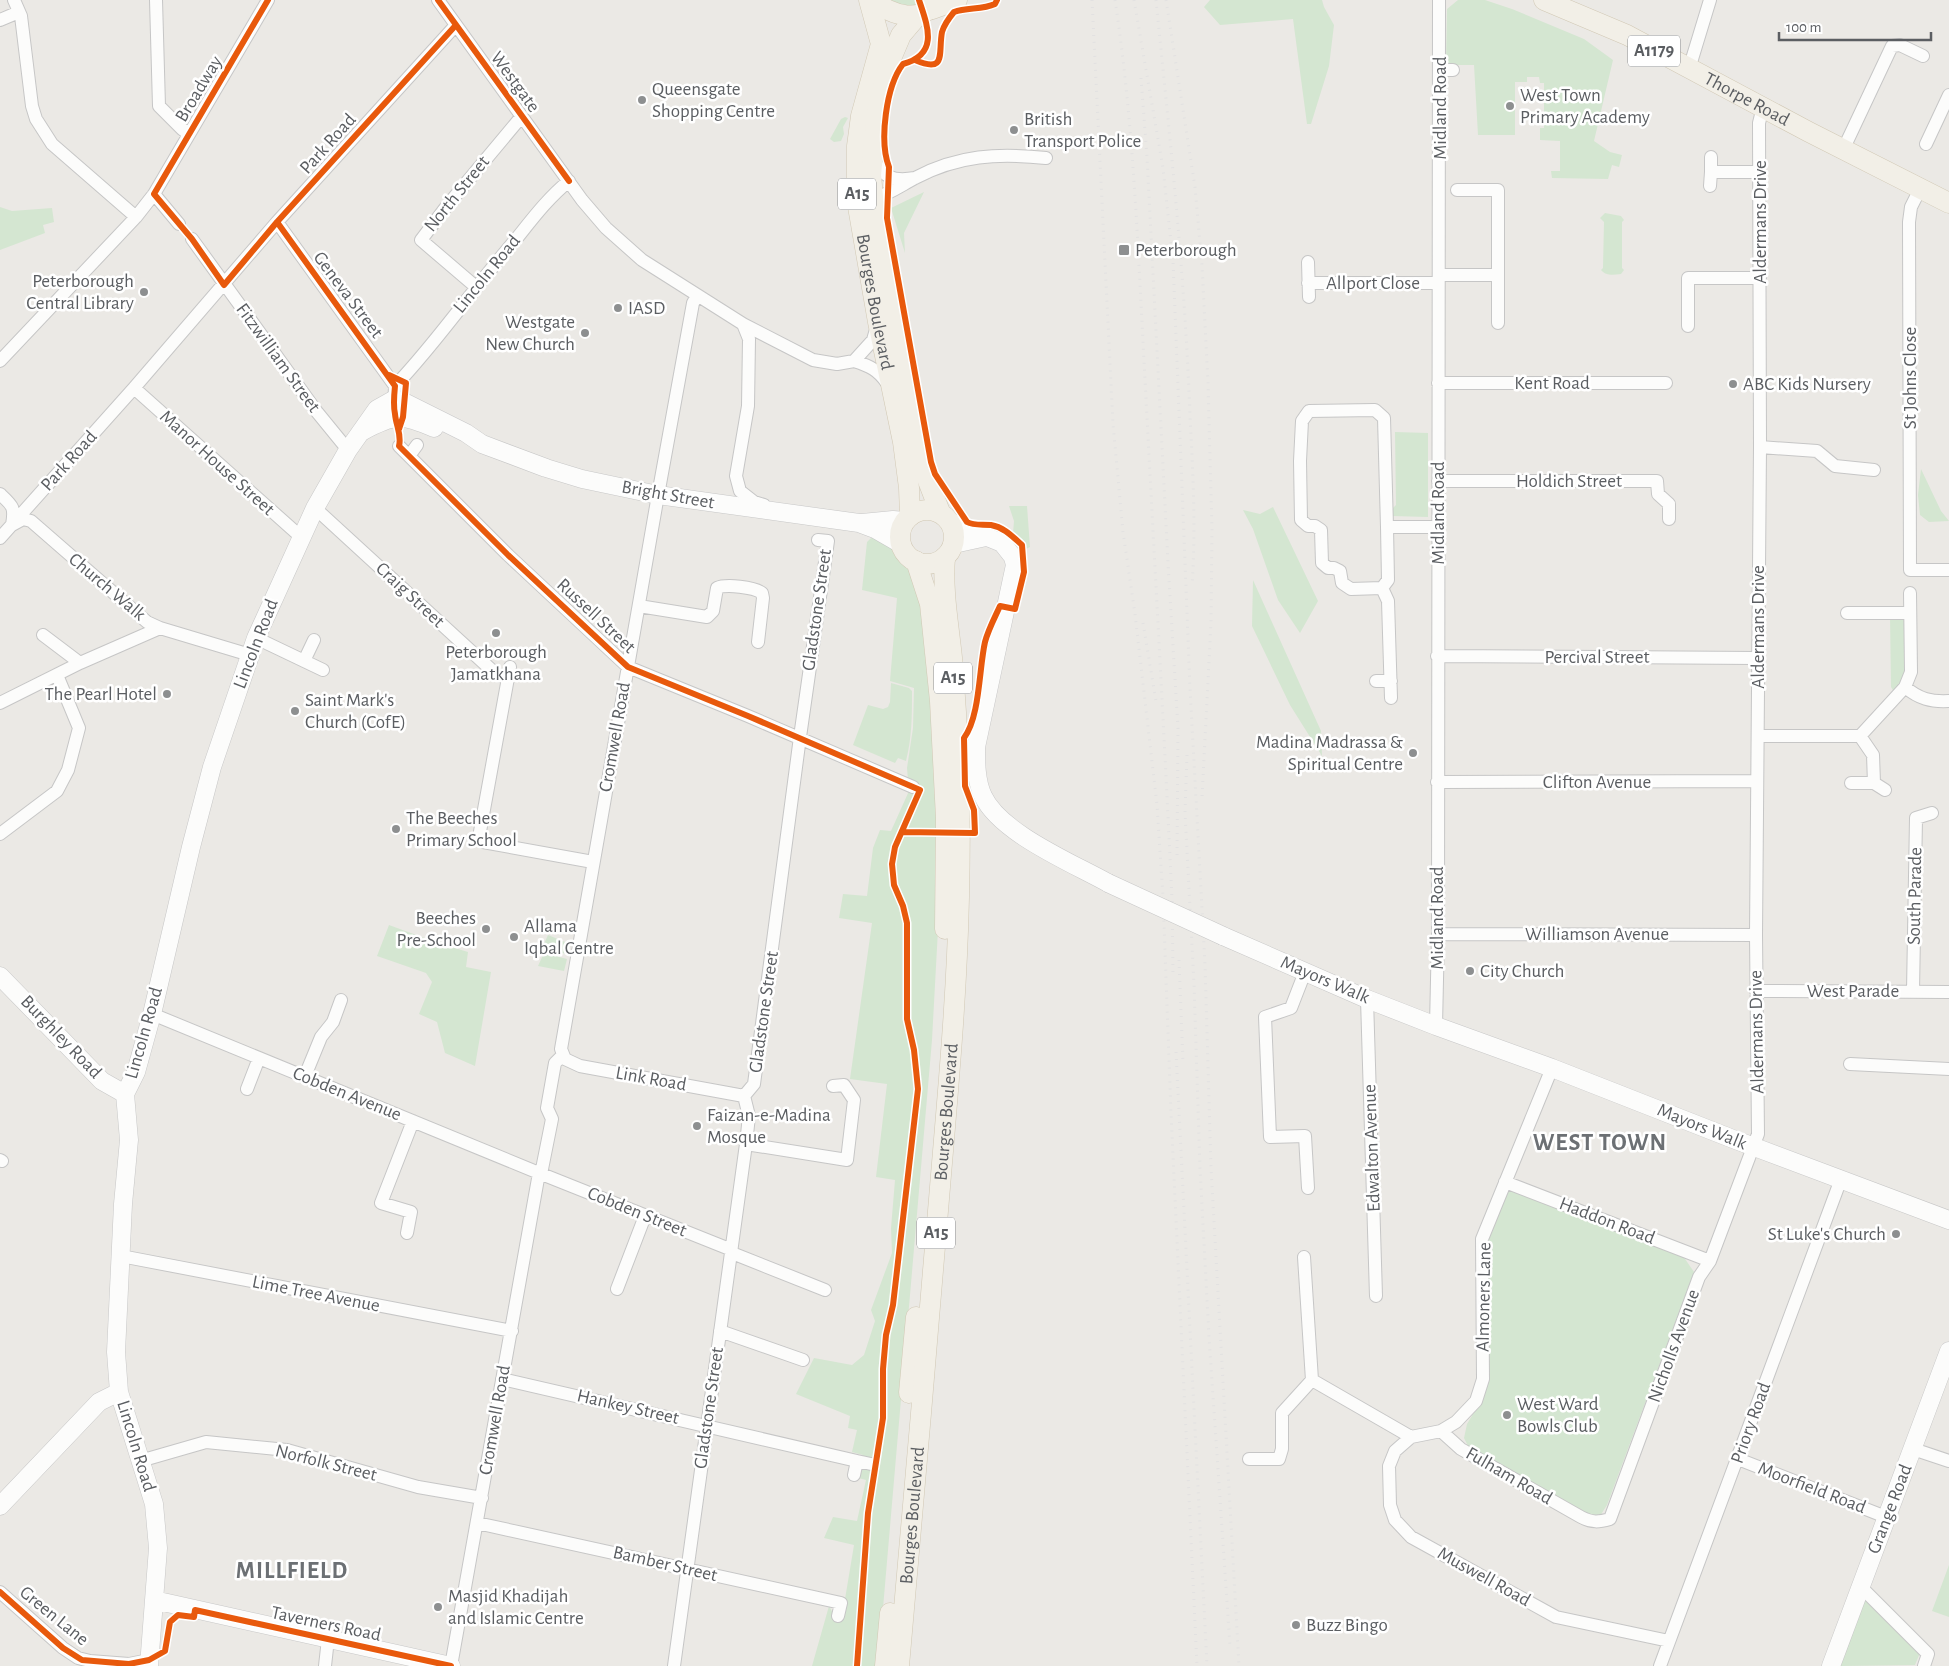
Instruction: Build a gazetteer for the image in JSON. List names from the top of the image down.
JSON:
{
  "streets": {
    "main road": [
      "A1179",
      "Thorpe Road",
      "A15",
      "Bourges Boulevard"
    ],
    "street": [
      "Westgate",
      "Broadway",
      "Midland Road",
      "Park Road",
      "North Street",
      "Aldermans Drive",
      "Lincoln Road",
      "Allport Close",
      "Geneva Street",
      "Fitzwilliam Street",
      "St Johns Close",
      "Kent Road",
      "Manor House Street",
      "Holdich Street",
      "Bright Street",
      "Church Walk",
      "Craig Street",
      "Gladstone Street",
      "Russell Street",
      "Percival Street",
      "Cromwell Road",
      "Clifton Avenue",
      "South Parade",
      "Williamson Avenue",
      "Mayors Walk",
      "West Parade",
      "Burghley Road",
      "Link Road",
      "Cobden Avenue",
      "Edwalton Avenue",
      "Cobden Street",
      "Haddon Road",
      "Lime Tree Avenue",
      "Almoners Lane",
      "Nicholls Avenue",
      "Hankey Street",
      "Priory Road",
      "Norfolk Street",
      "Fulham Road",
      "Moorfield Road",
      "Grange Road",
      "Bamber Street",
      "Muswell Road",
      "Green Lane",
      "Taverners Road"
    ]
  },
  "crossings": [
    ["Westgate", "Park Road"],
    ["Westgate", "North Street"],
    ["Westgate", "Lincoln Road"],
    ["Westgate", "Bourges Boulevard"],
    ["Westgate", "Cromwell Road"],
    ["Thorpe Road", "Aldermans Drive"],
    ["Thorpe Road", "St Johns Close"],
    ["Midland Road", "Allport Close"],
    ["Midland Road", "Kent Road"],
    ["Midland Road", "Holdich Street"],
    ["Midland Road", "Percival Street"],
    ["Midland Road", "Clifton Avenue"],
    ["Midland Road", "Williamson Avenue"],
    ["Midland Road", "Mayors Walk"],
    ["Park Road", "Geneva Street"],
    ["Park Road", "Fitzwilliam Street"],
    ["Park Road", "Manor House Street"],
    ["North Street", "Lincoln Road"],
    ["A15", "Bourges Boulevard"],
    ["A15", "Bright Street"],
    ["A15", "Mayors Walk"],
    ["Aldermans Drive", "Percival Street"],
    ["Aldermans Drive", "Clifton Avenue"],
    ["Aldermans Drive", "Williamson Avenue"],
    ["Aldermans Drive", "Mayors Walk"],
    ["Aldermans Drive", "West Parade"],
    ["Aldermans Drive", "Nicholls Avenue"],
    ["Lincoln Road", "Geneva Street"],
    ["Lincoln Road", "Fitzwilliam Street"],
    ["Lincoln Road", "Manor House Street"],
    ["Lincoln Road", "Bright Street"],
    ["Lincoln Road", "Church Walk"],
    ["Lincoln Road", "Craig Street"],
    ["Lincoln Road", "Burghley Road"],
    ["Lincoln Road", "Cobden Avenue"],
    ["Lincoln Road", "Lime Tree Avenue"],
    ["Lincoln Road", "Norfolk Street"],
    ["Lincoln Road", "Green Lane"],
    ["Lincoln Road", "Taverners Road"],
    ["Geneva Street", "Bright Street"],
    ["Bourges Boulevard", "Bright Street"],
    ["Bourges Boulevard", "Mayors Walk"],
    ["Bright Street", "Cromwell Road"],
    ["Bright Street", "Mayors Walk"],
    ["Craig Street", "Cromwell Road"],
    ["Gladstone Street", "Russell Street"],
    ["Gladstone Street", "Link Road"],
    ["Gladstone Street", "Cobden Street"],
    ["Gladstone Street", "Hankey Street"],
    ["Gladstone Street", "Bamber Street"],
    ["Russell Street", "Cromwell Road"],
    ["Cromwell Road", "Link Road"],
    ["Cromwell Road", "Cobden Avenue"],
    ["Cromwell Road", "Cobden Street"],
    ["Cromwell Road", "Lime Tree Avenue"],
    ["Cromwell Road", "Hankey Street"],
    ["Cromwell Road", "Norfolk Street"],
    ["Cromwell Road", "Bamber Street"],
    ["Cromwell Road", "Taverners Road"],
    ["South Parade", "West Parade"],
    ["Mayors Walk", "Edwalton Avenue"],
    ["Mayors Walk", "Almoners Lane"],
    ["Mayors Walk", "Nicholls Avenue"],
    ["Mayors Walk", "Priory Road"],
    ["Cobden Avenue", "Cobden Street"],
    ["Haddon Road", "Almoners Lane"],
    ["Haddon Road", "Nicholls Avenue"],
    ["Almoners Lane", "Fulham Road"],
    ["Nicholls Avenue", "Fulham Road"],
    ["Priory Road", "Moorfield Road"],
    ["Priory Road", "Muswell Road"],
    ["Moorfield Road", "Grange Road"]
  ],
  "districts": ["WEST TOWN", "MILLFIELD"],
  "places": {
    "other": [
      "Queensgate Shopping Centre",
      "West Town Primary Academy",
      "British Transport Police",
      "Peterborough Central Library",
      "IASD",
      "Westgate New Church",
      "ABC Kids Nursery",
      "Peterborough Jamatkhana",
      "The Pearl Hotel",
      "Saint Mark's Church (CofE)",
      "Madina Madrassa & Spiritual Centre",
      "The Beeches Primary School",
      "Beeches Pre-School",
      "Allama Iqbal Centre",
      "City Church",
      "Faizan-e-Madina Mosque",
      "St Luke's Church",
      "West Ward Bowls Club",
      "Masjid Khadijah and Islamic Centre",
      "Buzz Bingo"
    ],
    "transit": ["Peterborough"]
  },
  "scale_bar": "100 m"
}
